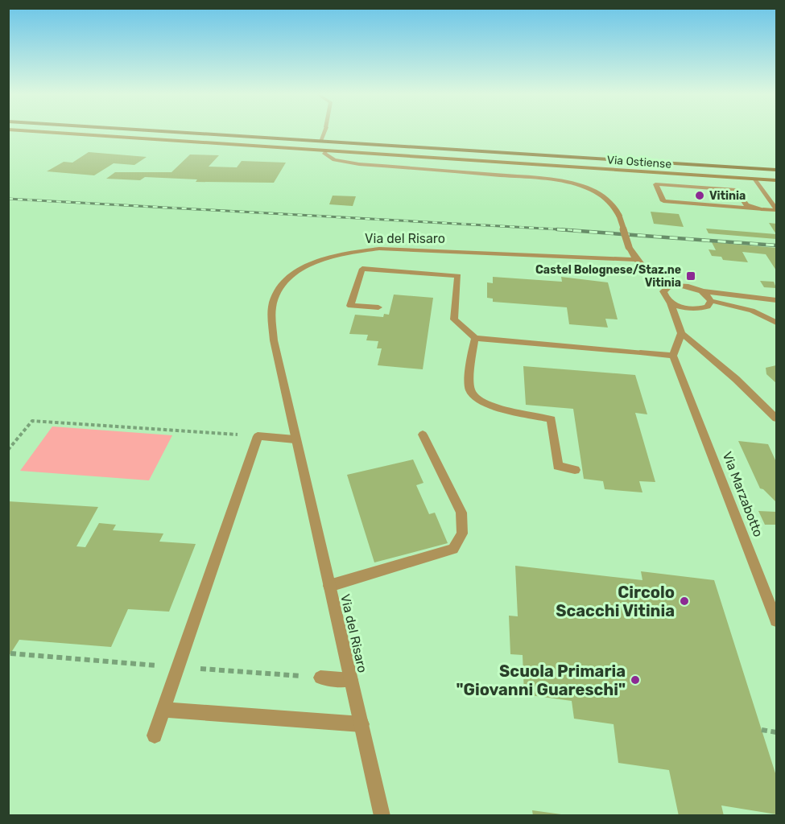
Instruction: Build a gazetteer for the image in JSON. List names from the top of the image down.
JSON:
{
  "streets": {
    "main road": ["Via Ostiense"],
    "street": ["Via del Risaro", "Via Marzabotto"]
  },
  "places": {
    "other": ["Vitinia", "Circolo Scacchi Vitinia", "Scuola Primaria \"Giovanni Guareschi\""],
    "transit": ["Castel Bolognese/Staz.ne Vitinia"]
  }
}
